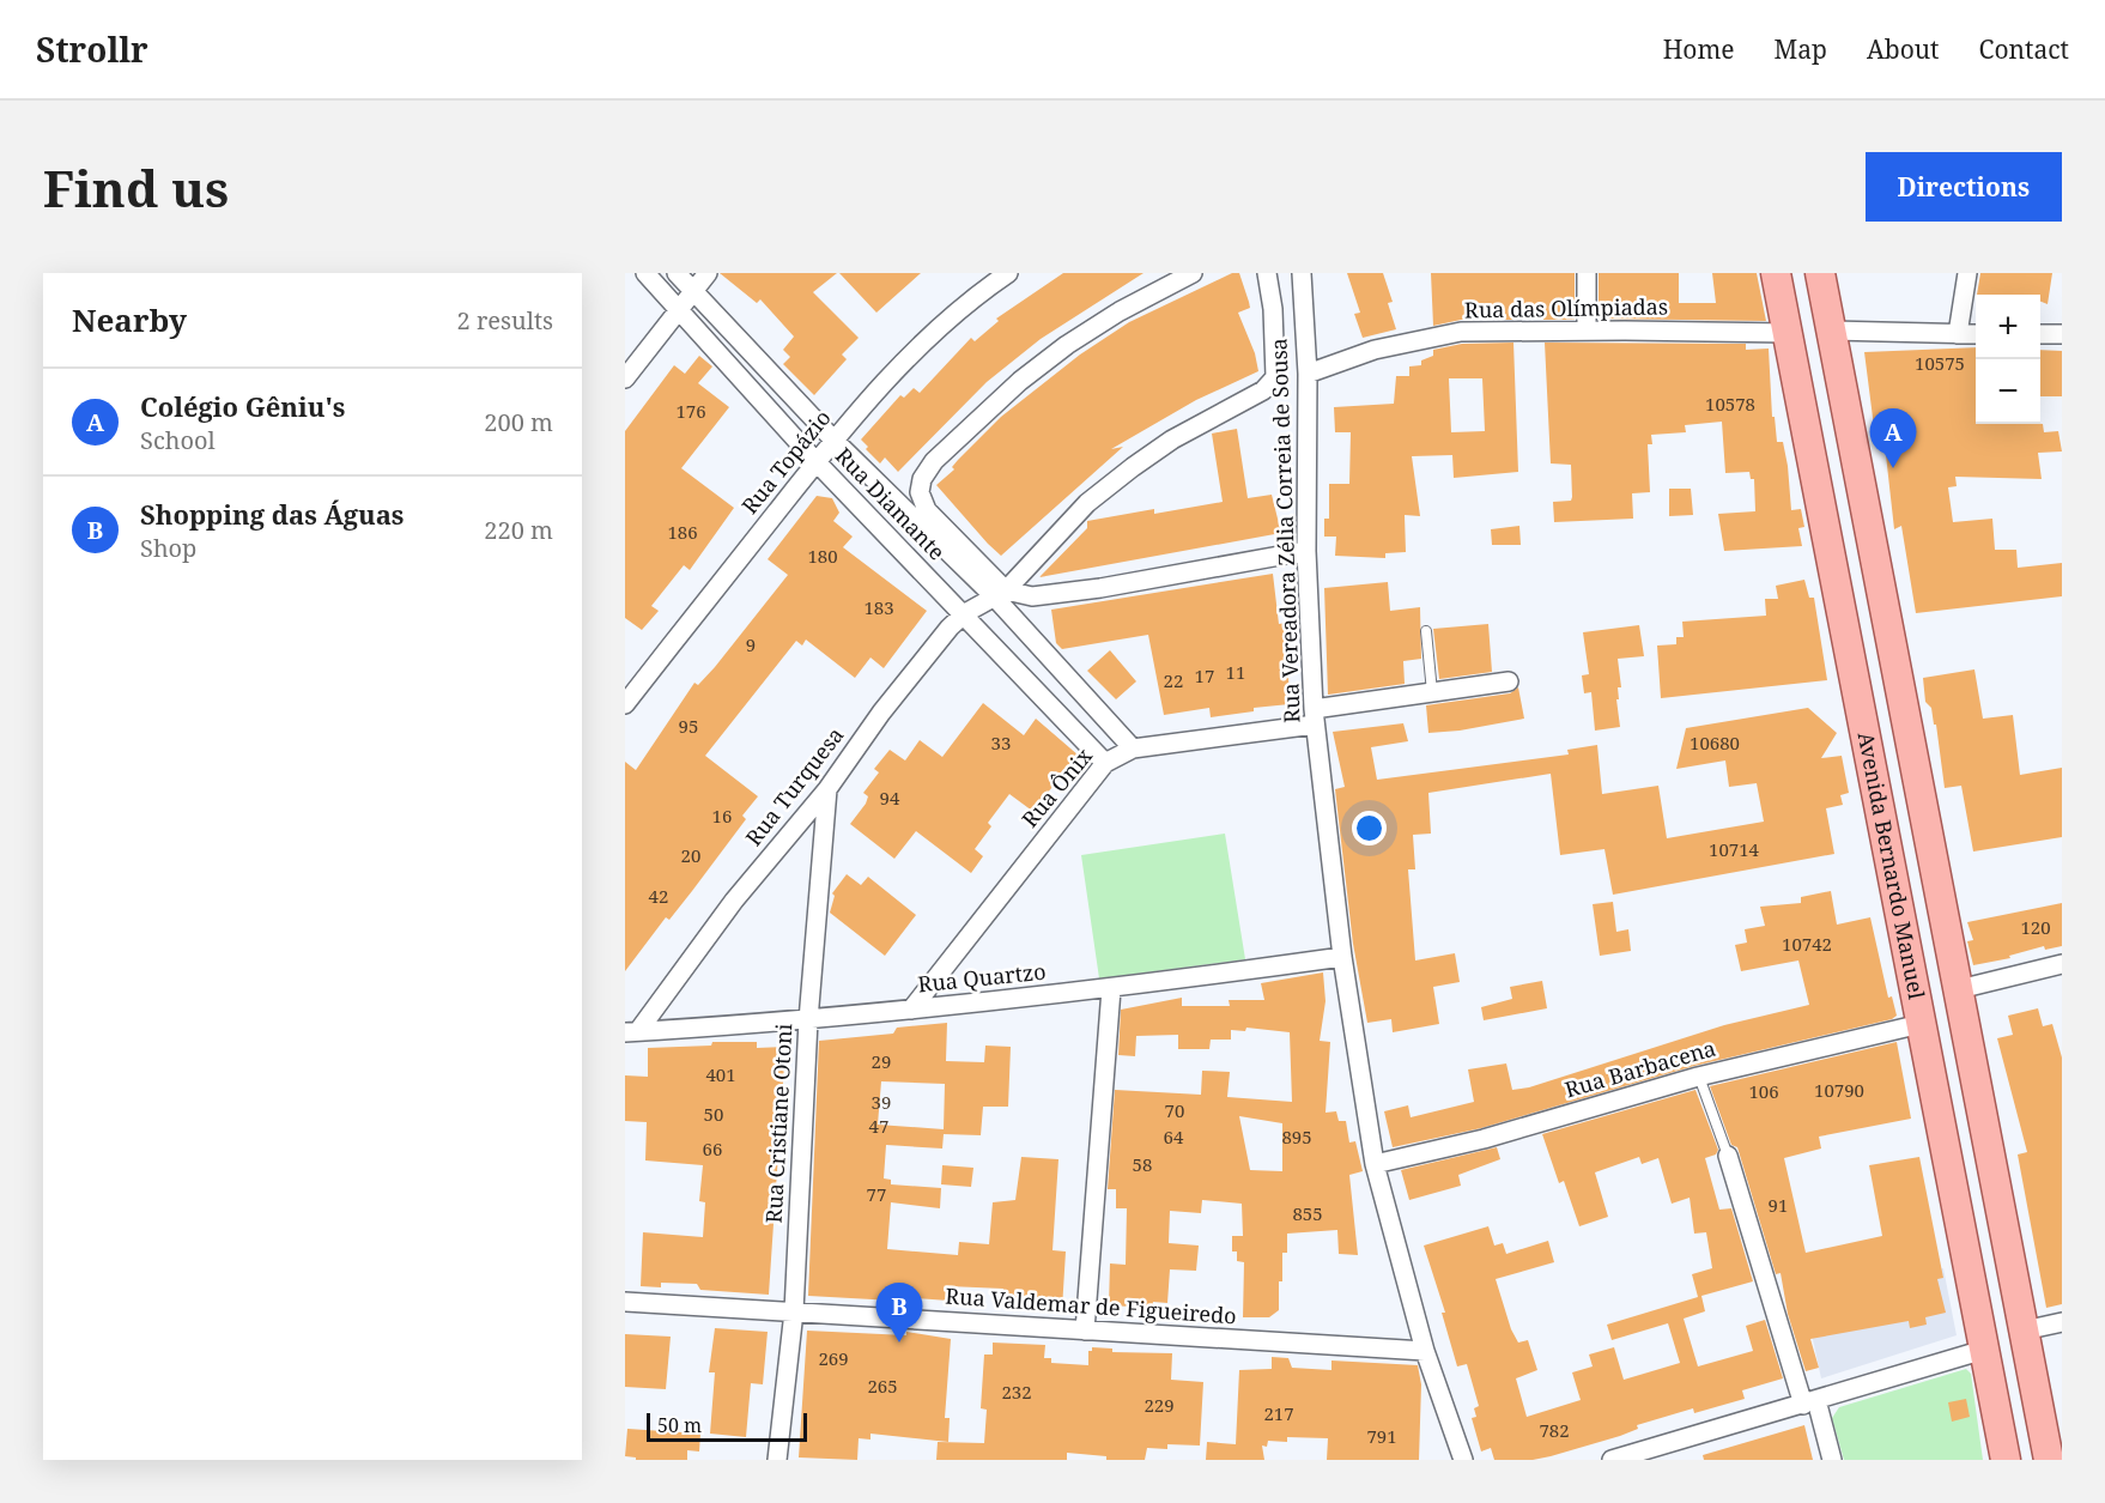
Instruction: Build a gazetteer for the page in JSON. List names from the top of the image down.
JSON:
{
  "streets": {
    "main road": ["Avenida Bernardo Manuel"],
    "street": [
      "Rua das Olímpiadas",
      "Rua Topázio",
      "Rua Diamante",
      "Rua Vereadora Zélia Correia de Sousa",
      "Rua Turquesa",
      "Rua Ônix",
      "Rua Quartzo",
      "Rua Barbacena",
      "Rua Cristiane Otoni",
      "Rua Valdemar de Figueiredo"
    ]
  },
  "crossings": [
    ["Rua das Olímpiadas", "Rua Vereadora Zélia Correia de Sousa"],
    ["Rua das Olímpiadas", "Avenida Bernardo Manuel"],
    ["Rua Topázio", "Rua Diamante"],
    ["Rua Diamante", "Rua Turquesa"],
    ["Rua Diamante", "Rua Ônix"],
    ["Rua Vereadora Zélia Correia de Sousa", "Rua Ônix"],
    ["Rua Vereadora Zélia Correia de Sousa", "Rua Quartzo"],
    ["Rua Vereadora Zélia Correia de Sousa", "Rua Barbacena"],
    ["Rua Vereadora Zélia Correia de Sousa", "Rua Valdemar de Figueiredo"],
    ["Rua Turquesa", "Rua Quartzo"],
    ["Rua Turquesa", "Rua Cristiane Otoni"],
    ["Rua Ônix", "Rua Quartzo"],
    ["Avenida Bernardo Manuel", "Rua Barbacena"],
    ["Rua Quartzo", "Rua Cristiane Otoni"],
    ["Rua Cristiane Otoni", "Rua Valdemar de Figueiredo"]
  ],
  "house_numbers": [
    "10575",
    "10578",
    "176",
    "186",
    "180",
    "183",
    "9",
    "11",
    "17",
    "22",
    "95",
    "33",
    "10680",
    "94",
    "16",
    "10714",
    "20",
    "42",
    "120",
    "10742",
    "29",
    "401",
    "10790",
    "106",
    "39",
    "70",
    "50",
    "47",
    "64",
    "895",
    "66",
    "58",
    "77",
    "91",
    "855",
    "269",
    "265",
    "232",
    "229",
    "217",
    "782",
    "791"
  ],
  "scale_bar": "50 m",
  "page": {
    "header": "Strollr",
    "nav": [
      "Home",
      "Map",
      "About",
      "Contact"
    ],
    "buttons": "Directions",
    "title": "Find us",
    "heading": ["Nearby", "2 results"],
    "map_buttons": ["+", "−"],
    "list": [
      {
        "mark": "A",
        "name": "Colégio Gêniu's",
        "note": "School",
        "value": "200 m"
      },
      {
        "mark": "B",
        "name": "Shopping das Águas",
        "note": "Shop",
        "value": "220 m"
      }
    ],
    "pins": ["A", "B"],
    "scale": "50 m"
  }
}
